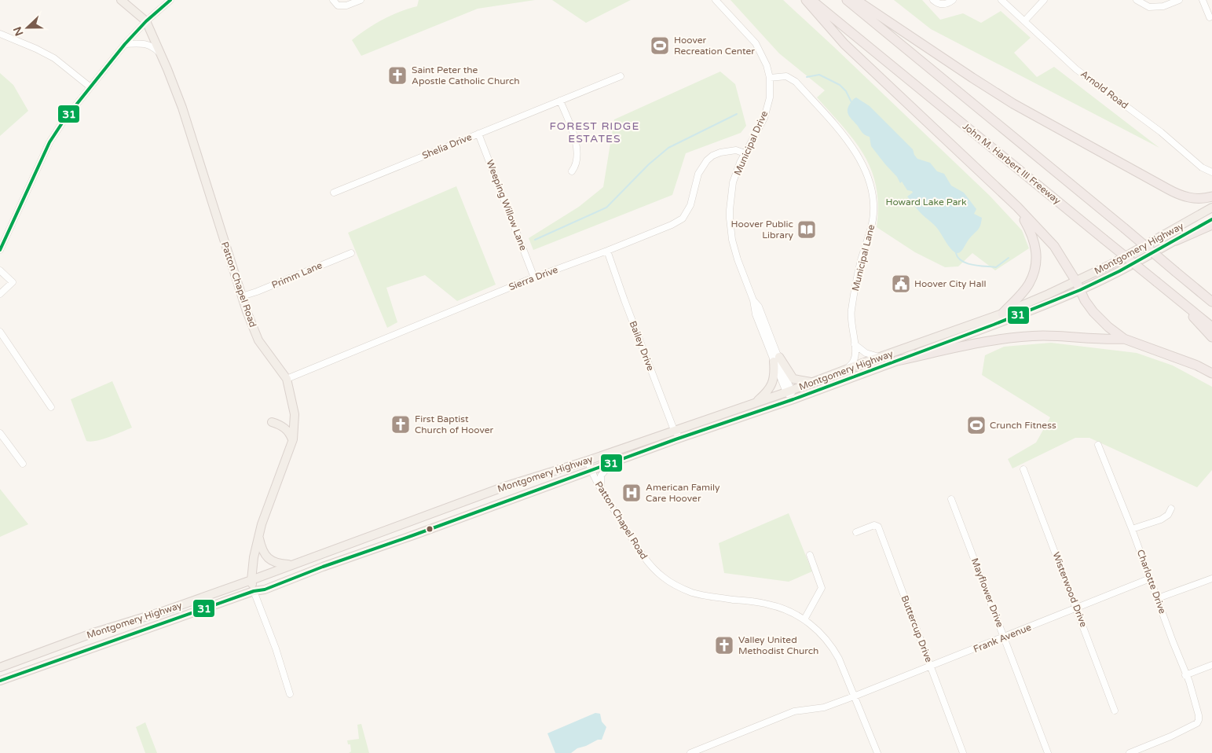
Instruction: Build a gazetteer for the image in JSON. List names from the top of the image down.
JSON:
{
  "streets": {
    "highway": ["John M. Harbert III Freeway"],
    "main road": ["Montgomery Highway", "Patton Chapel Road"],
    "street": [
      "Arnold Road",
      "Municipal Drive",
      "Shelia Drive",
      "Weeping Willow Lane",
      "Municipal Lane",
      "Primm Lane",
      "Sierra Drive",
      "Bailey Drive",
      "Charlotte Drive",
      "Wisterwood Drive",
      "Mayflower Drive",
      "Buttercup Drive",
      "Frank Avenue"
    ]
  },
  "crossings": [
    ["Municipal Drive", "Montgomery Highway"],
    ["Municipal Drive", "Municipal Lane"],
    ["Municipal Drive", "Sierra Drive"],
    ["Shelia Drive", "Weeping Willow Lane"],
    ["Weeping Willow Lane", "Sierra Drive"],
    ["Montgomery Highway", "Municipal Lane"],
    ["Montgomery Highway", "Patton Chapel Road"],
    ["Montgomery Highway", "Bailey Drive"],
    ["Primm Lane", "Patton Chapel Road"],
    ["Sierra Drive", "Patton Chapel Road"],
    ["Sierra Drive", "Bailey Drive"],
    ["Patton Chapel Road", "Frank Avenue"],
    ["Charlotte Drive", "Frank Avenue"],
    ["Wisterwood Drive", "Frank Avenue"],
    ["Mayflower Drive", "Frank Avenue"],
    ["Buttercup Drive", "Frank Avenue"]
  ],
  "districts": ["FOREST RIDGE ESTATES"],
  "parks": ["Howard Lake Park"],
  "places": {
    "sports": ["Hoover Recreation Center", "Crunch Fitness"],
    "church": ["Saint Peter the Apostle Catholic Church", "First Baptist Church of Hoover", "Valley United Methodist Church"],
    "library": ["Hoover Public Library"],
    "public building": ["Hoover City Hall"],
    "hospital": ["American Family Care Hoover"]
  },
  "lines": ["transit line 31"],
  "north": "left"
}
